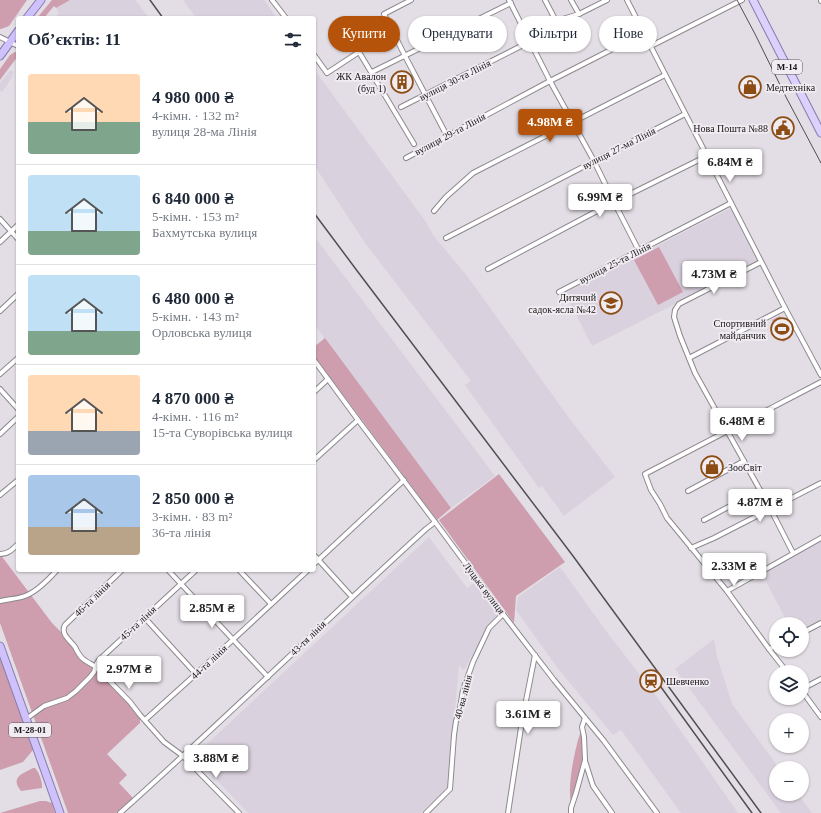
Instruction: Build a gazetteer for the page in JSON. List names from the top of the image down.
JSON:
{
  "streets": {
    "highway": ["М-28-01"],
    "main road": ["М-14"],
    "street": [
      "вулиця 30-та Лінія",
      "вулиця 29-та Лінія",
      "вулиця 27-ма Лінія",
      "вулиця 25-та Лінія",
      "Луцька вулиця",
      "46-та лінія",
      "45-та лінія",
      "43-тя лінія",
      "44-та лінія",
      "40-ва лінія"
    ]
  },
  "crossings": [
    ["Луцька вулиця", "43-тя лінія"],
    ["Луцька вулиця", "40-ва лінія"],
    ["46-та лінія", "45-та лінія"],
    ["45-та лінія", "М-28-01"]
  ],
  "places": {
    "building": ["ЖК Авалон (буд 1)"],
    "shop": ["Медтехніка", "ЗооСвіт"],
    "public building": ["Нова Пошта №88"],
    "school or university": ["Дитячий садок-ясла №42"],
    "sports": ["Спортивний майданчик"],
    "station": ["Шевченко"]
  },
  "page": {
    "chip": [
      "Купити",
      "Орендувати",
      "Фільтри",
      "Нове"
    ],
    "heading": "Об’єктів: 11",
    "list": [
      {
        "name": "4 980 000 ₴",
        "note": "4-кімн. · 132 m² · вулиця 28-ма Лінія"
      },
      {
        "name": "6 840 000 ₴",
        "note": "5-кімн. · 153 m² · Бахмутська вулиця"
      },
      {
        "name": "6 480 000 ₴",
        "note": "5-кімн. · 143 m² · Орловська вулиця"
      },
      {
        "name": "4 870 000 ₴",
        "note": "4-кімн. · 116 m² · 15-та Суворівська вулиця"
      },
      {
        "name": "2 850 000 ₴",
        "note": "3-кімн. · 83 m² · 36-та лінія"
      }
    ],
    "price": [
      "4.98M ₴",
      "6.84M ₴",
      "6.99M ₴",
      "4.73M ₴",
      "6.48M ₴",
      "4.87M ₴",
      "2.33M ₴",
      "2.85M ₴",
      "2.97M ₴",
      "3.61M ₴",
      "3.88M ₴"
    ],
    "map_buttons": ["+", "−"]
  }
}
